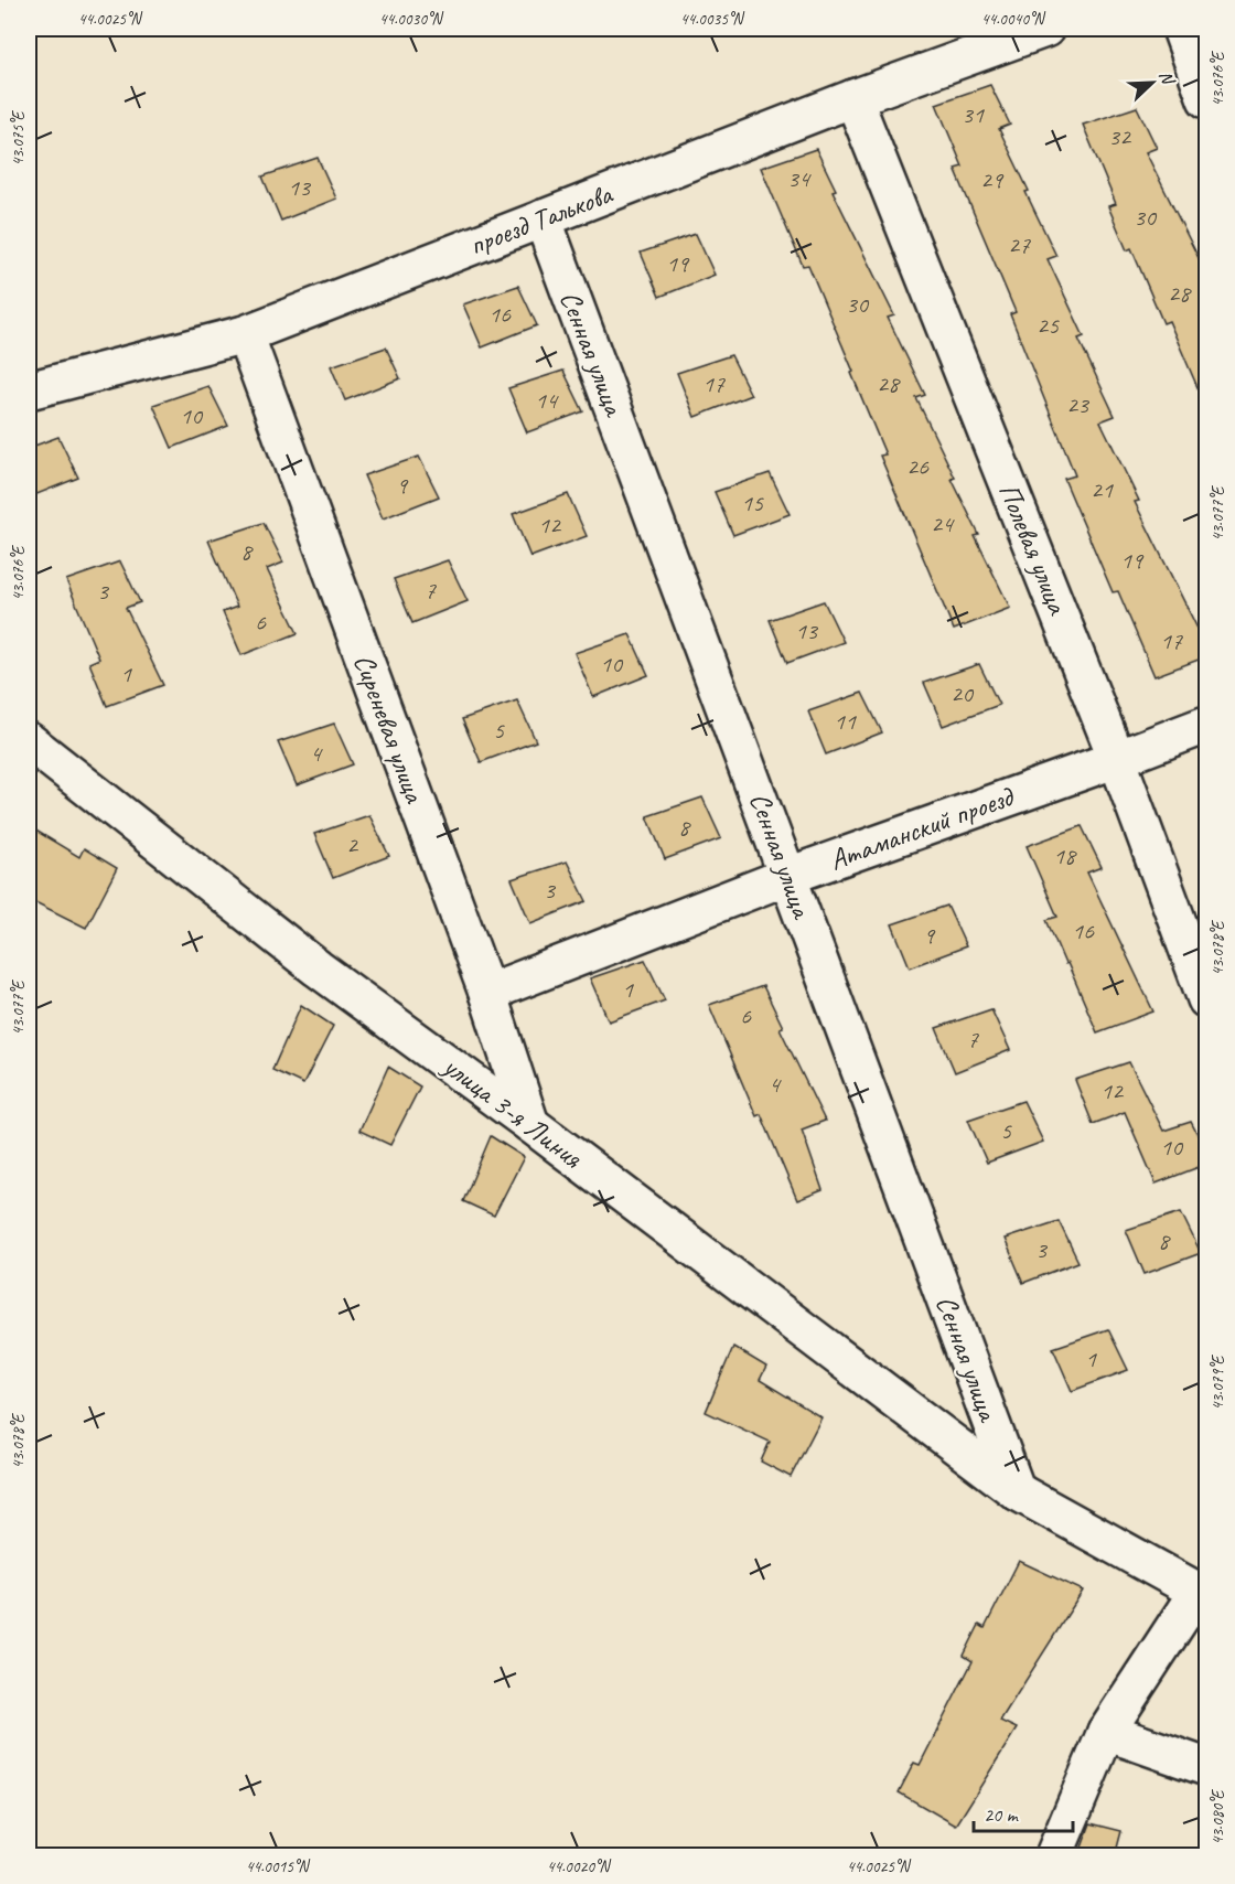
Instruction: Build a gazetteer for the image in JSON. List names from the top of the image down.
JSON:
{
  "streets": {
    "street": [
      "проезд Талькова",
      "Сенная улица",
      "Полевая улица",
      "Сиреневая улица",
      "Атаманский проезд",
      "улица 3-я Линия"
    ]
  },
  "crossings": [
    ["проезд Талькова", "Сенная улица"],
    ["проезд Талькова", "Полевая улица"],
    ["проезд Талькова", "Сиреневая улица"],
    ["Сенная улица", "Атаманский проезд"],
    ["Сенная улица", "улица 3-я Линия"],
    ["Полевая улица", "Атаманский проезд"],
    ["Сиреневая улица", "Атаманский проезд"],
    ["Сиреневая улица", "улица 3-я Линия"]
  ],
  "house_numbers": [
    "31",
    "32",
    "34",
    "29",
    "13",
    "30",
    "27",
    "19",
    "28",
    "30",
    "16",
    "25",
    "17",
    "28",
    "14",
    "23",
    "10",
    "26",
    "9",
    "21",
    "15",
    "24",
    "12",
    "8",
    "19",
    "7",
    "3",
    "6",
    "13",
    "17",
    "10",
    "1",
    "20",
    "11",
    "5",
    "4",
    "8",
    "2",
    "18",
    "3",
    "16",
    "9",
    "1",
    "6",
    "7",
    "4",
    "12",
    "5",
    "10",
    "8",
    "3",
    "1"
  ],
  "scale_bar": "20 m",
  "north": "top right",
  "coordinates": [
    "44.0025°N",
    "44.0030°N",
    "44.0035°N",
    "44.0040°N",
    "43.076°E",
    "43.075°E",
    "43.077°E",
    "43.078°E",
    "43.079°E",
    "43.080°E",
    "44.0015°N",
    "44.0020°N"
  ]
}
